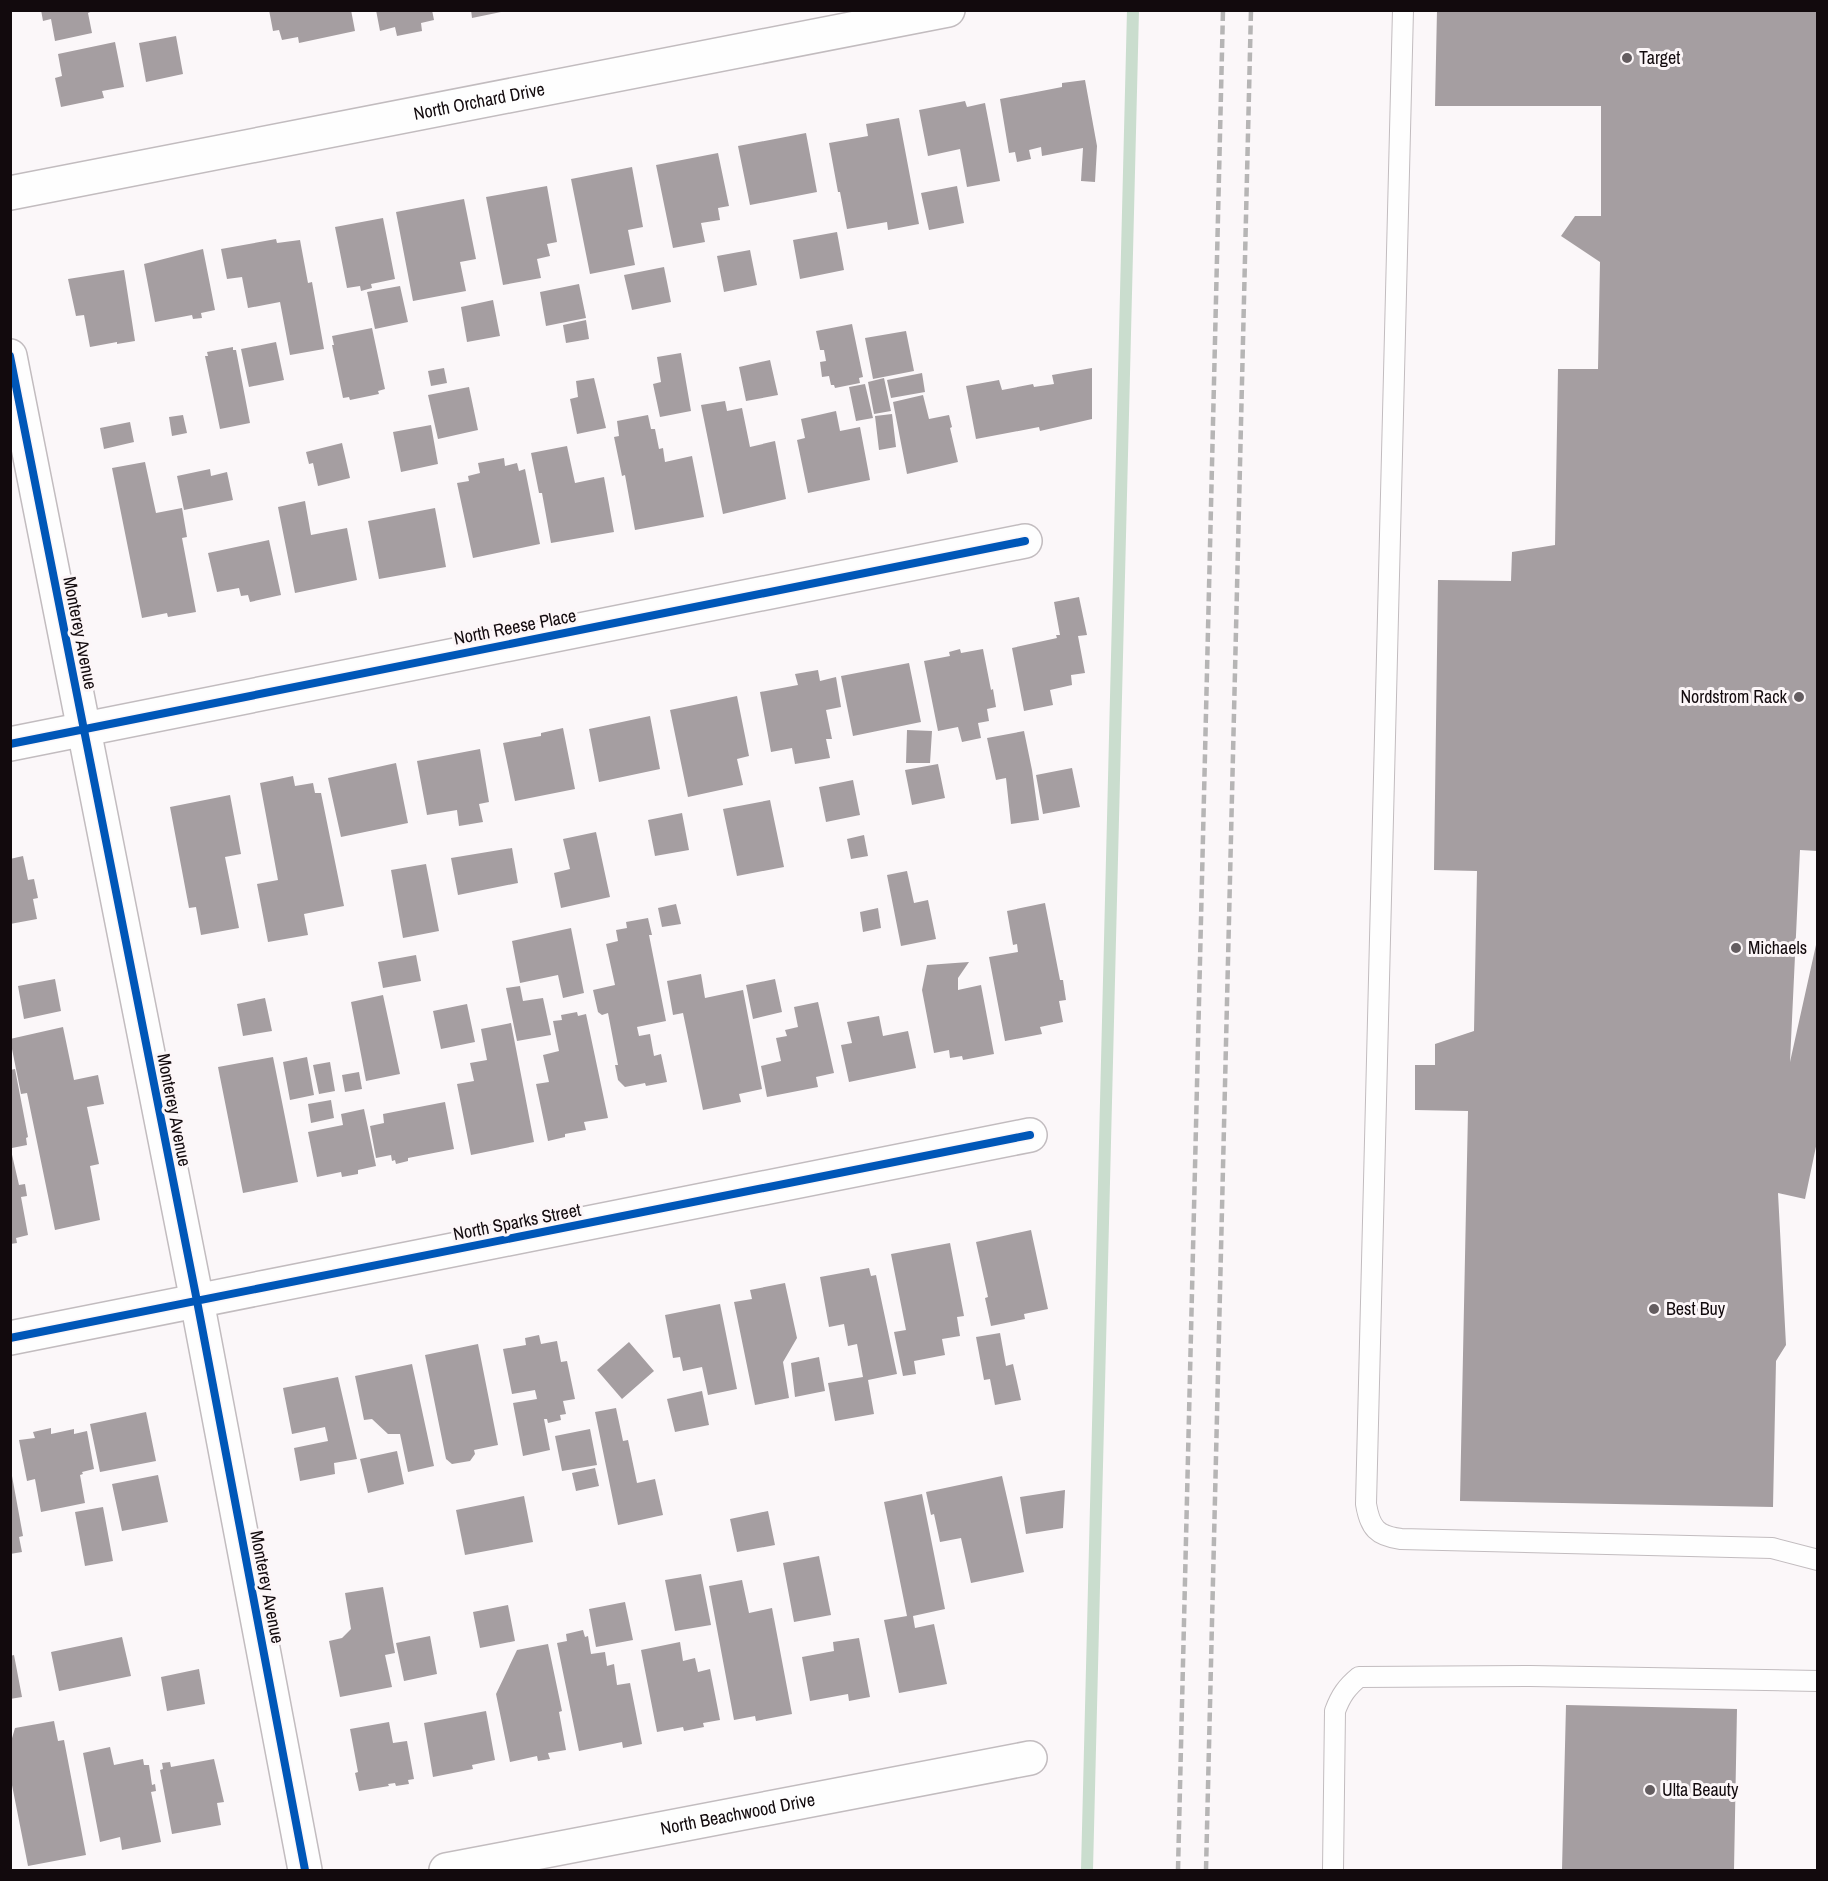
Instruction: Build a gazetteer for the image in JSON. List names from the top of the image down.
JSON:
{
  "streets": {
    "street": [
      "North Orchard Drive",
      "North Reese Place",
      "Monterey Avenue",
      "North Sparks Street",
      "North Beachwood Drive"
    ]
  },
  "crossings": [
    ["North Reese Place", "Monterey Avenue"],
    ["Monterey Avenue", "North Sparks Street"]
  ],
  "places": [
    "Target",
    "Nordstrom Rack",
    "Michaels",
    "Best Buy",
    "Ulta Beauty"
  ]
}
